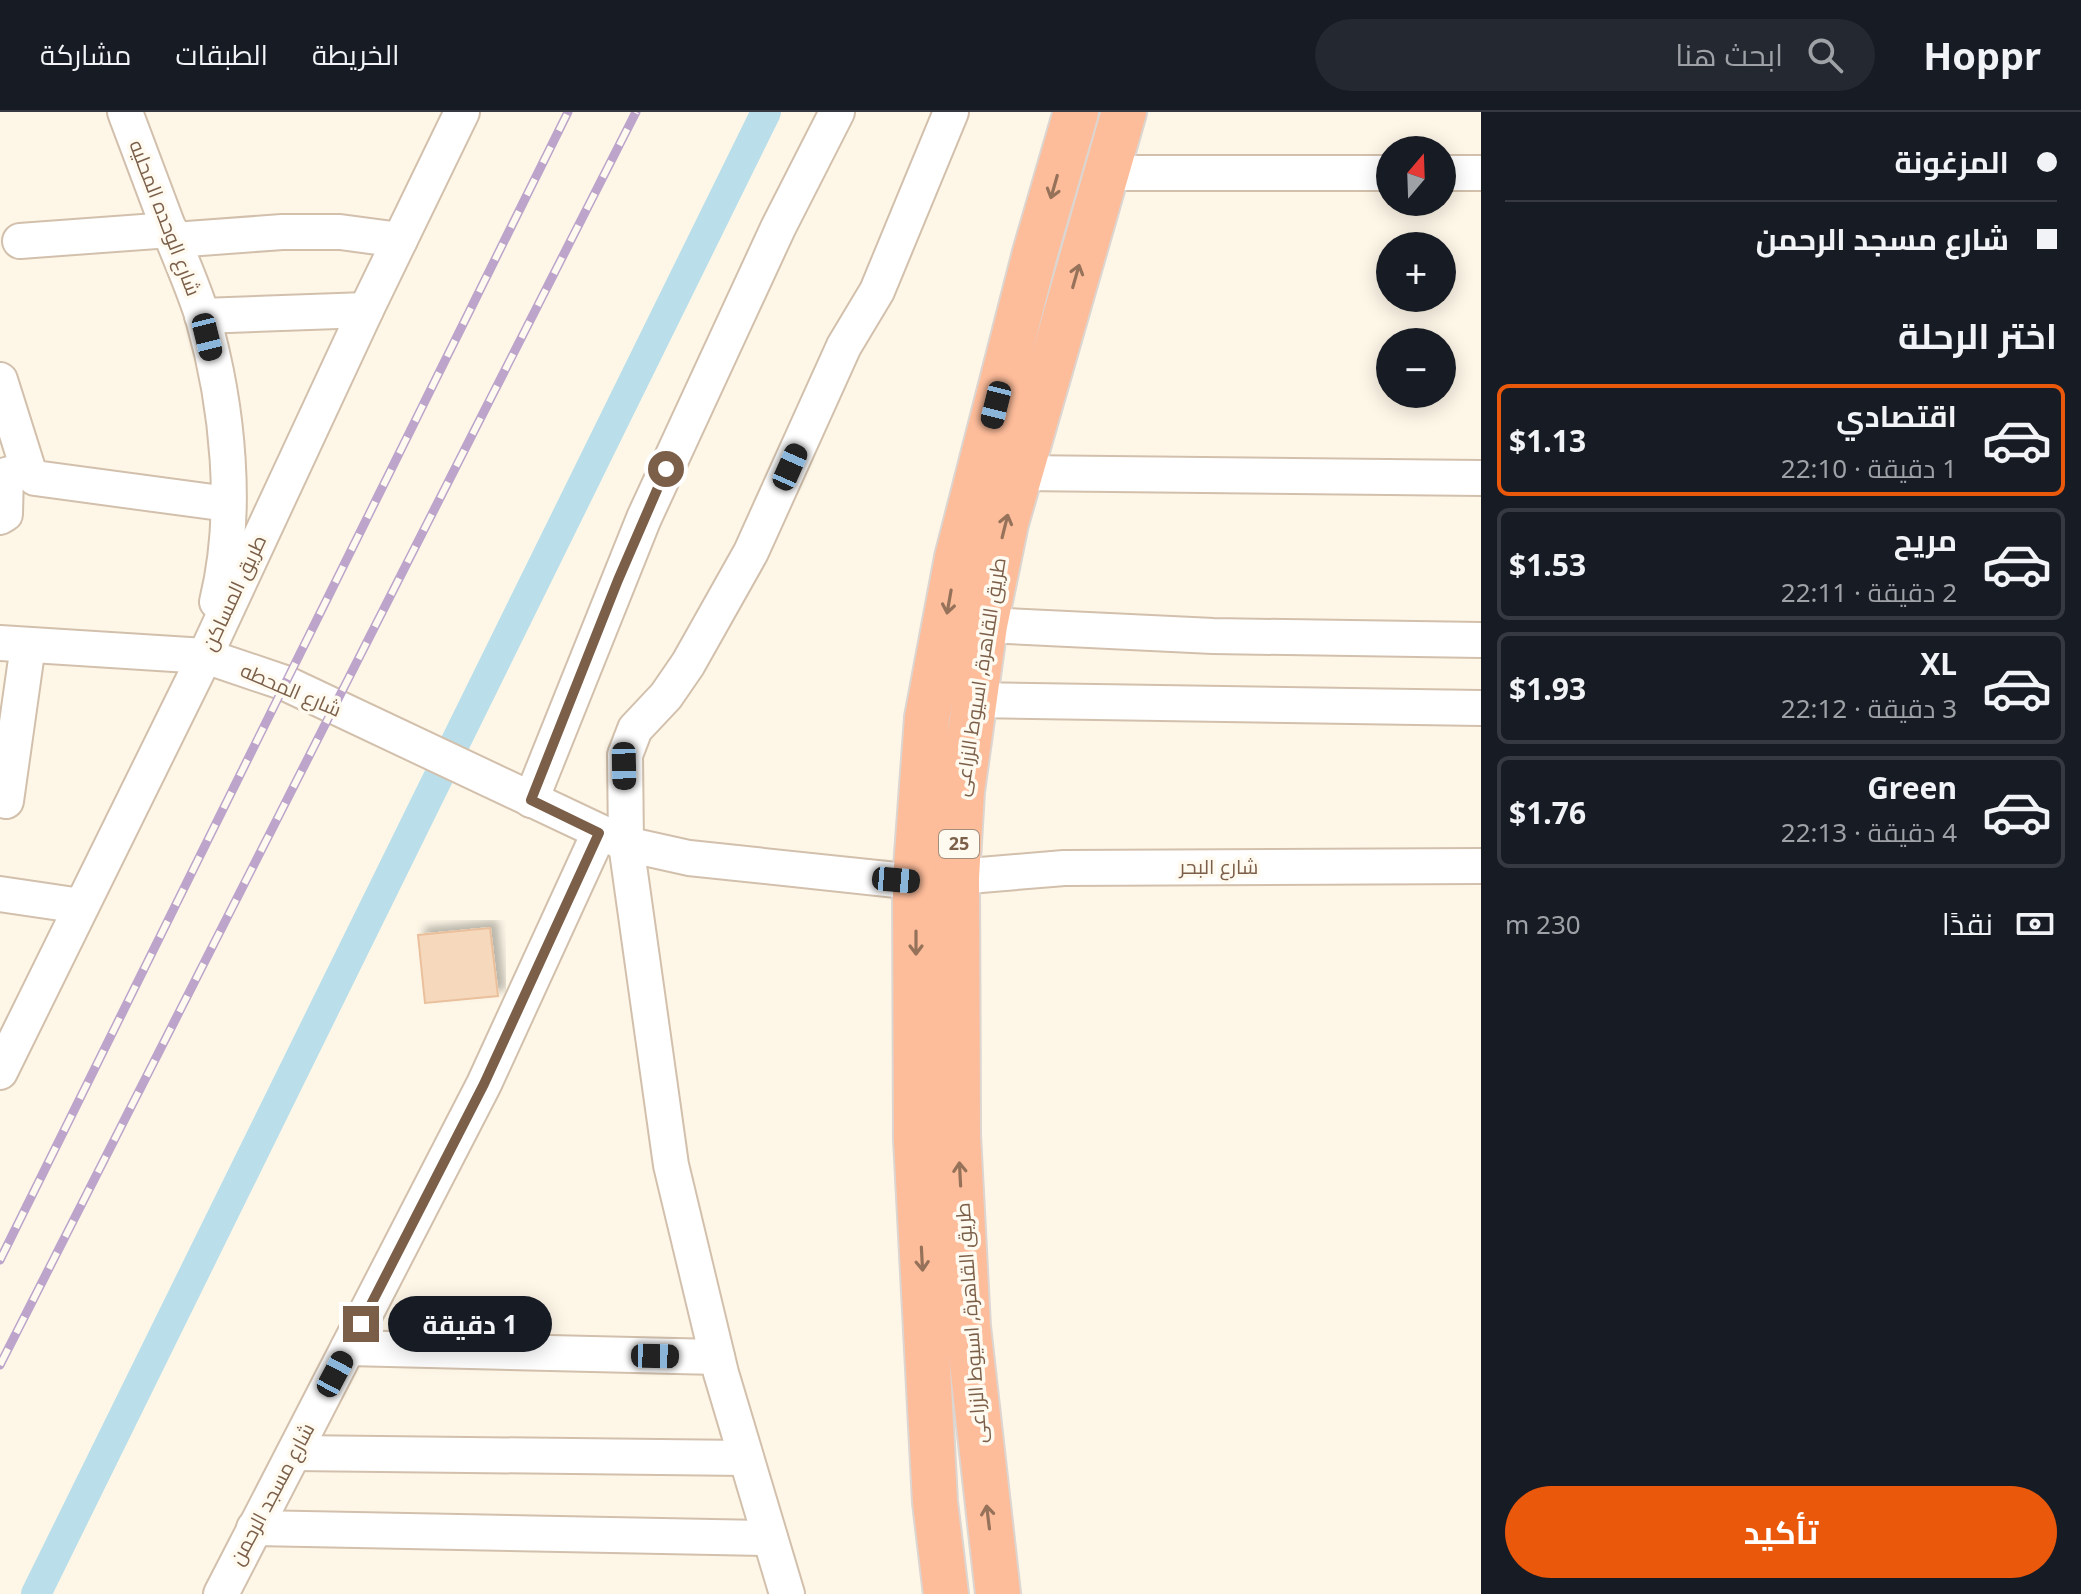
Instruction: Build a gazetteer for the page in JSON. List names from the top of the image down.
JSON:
{
  "streets": {
    "highway": ["طريق القاهرة, اسيوط الزراعى", "25"],
    "street": [
      "شارع الوحده المحليه",
      "طريق المساكن",
      "شارع المحطه",
      "شارع البحر",
      "شارع مسجد الرحمن"
    ]
  },
  "crossings": [
    ["شارع الوحده المحليه", "طريق المساكن"],
    ["شارع الوحده المحليه", "شارع المحطه"],
    ["طريق المساكن", "شارع المحطه"],
    ["طريق القاهرة, اسيوط الزراعى", "شارع البحر"],
    ["شارع المحطه", "شارع البحر"],
    ["شارع البحر", "شارع مسجد الرحمن"]
  ],
  "north": "top",
  "page": {
    "header": "Hoppr",
    "search": "ابحث هنا",
    "nav": ["الخريطة", "الطبقات", "مشاركة"],
    "banner": ["المزغونة", "شارع مسجد الرحمن"],
    "map_buttons": ["+", "−"],
    "heading": "اختر الرحلة",
    "list": [
      {
        "name": "اقتصادي",
        "note": "1 دقيقة · 22:10",
        "value": "$1.13"
      },
      {
        "name": "مريح",
        "note": "2 دقيقة · 22:11",
        "value": "$1.53"
      },
      {
        "name": "XL",
        "note": "3 دقيقة · 22:12",
        "value": "$1.93"
      },
      {
        "name": "Green",
        "note": "4 دقيقة · 22:13",
        "value": "$1.76"
      }
    ],
    "pay": ["نقدًا", "230 m"],
    "bubble": "1 دقيقة",
    "buttons": "تأكيد"
  }
}
